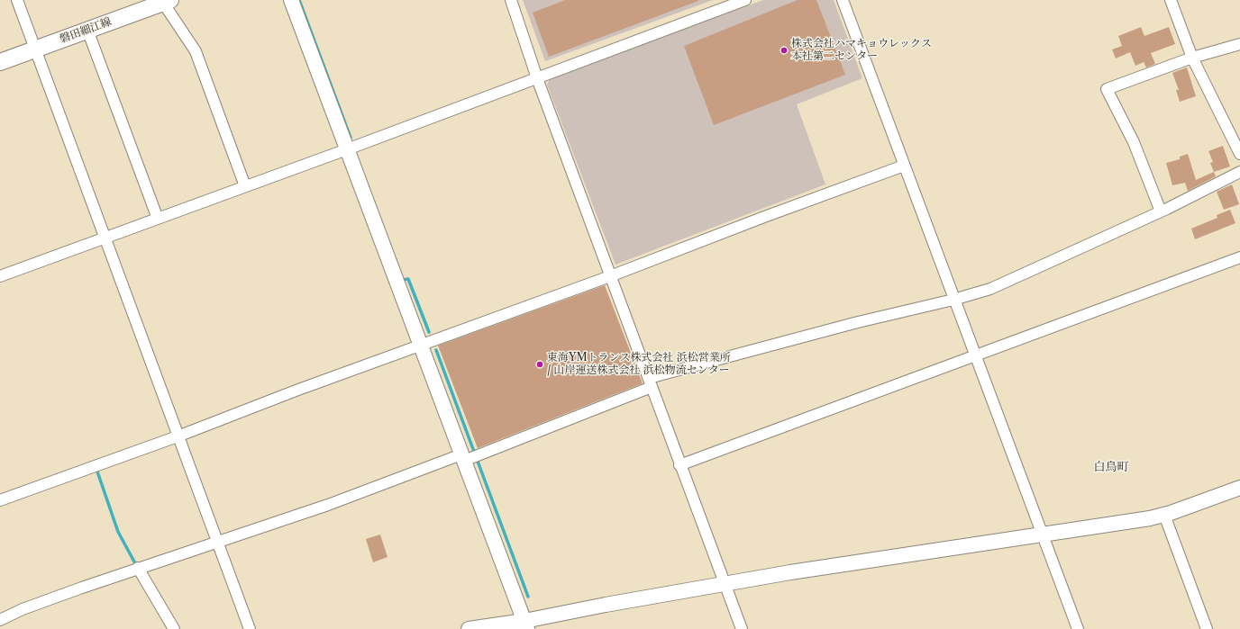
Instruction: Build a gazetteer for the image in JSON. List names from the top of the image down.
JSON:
{
  "streets": {
    "main road": ["磐田細江線"]
  },
  "districts": ["白鳥町"],
  "places": ["株式会社ハマキョウレックス 本社第二センター", "東海YMトランス株式会社 浜松営業所 / 山岸運送株式会社 浜松物流センター"]
}
